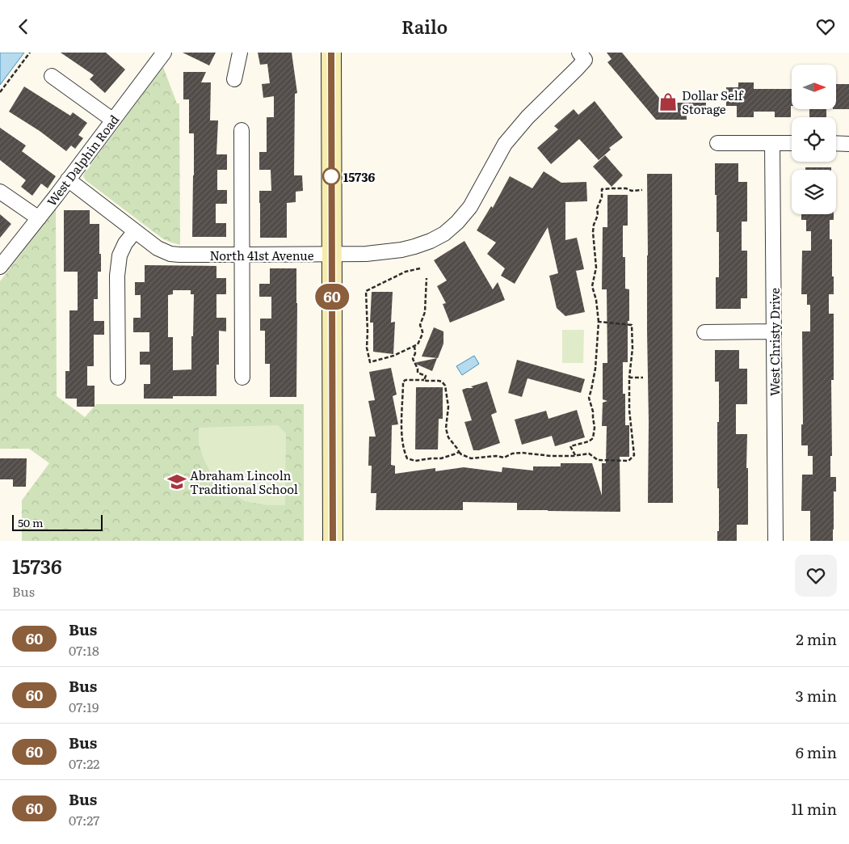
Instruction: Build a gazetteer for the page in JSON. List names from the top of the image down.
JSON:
{
  "streets": {
    "street": ["West Dalphin Road", "North 41st Avenue", "West Christy Drive"]
  },
  "crossings": [
    ["West Dalphin Road", "North 41st Avenue"]
  ],
  "places": {
    "shop": ["Dollar Self Storage"],
    "other": ["15736"],
    "school or university": ["Abraham Lincoln Traditional School"]
  },
  "lines": ["bus line 60"],
  "scale_bar": "50 m",
  "north": "right",
  "page": {
    "header": "Railo",
    "on_map": "60",
    "scale": "50 m",
    "heading": ["15736", "Bus"],
    "list": [
      {
        "mark": "60",
        "name": "Bus",
        "note": "07:18",
        "value": "2 min"
      },
      {
        "mark": "60",
        "name": "Bus",
        "note": "07:19",
        "value": "3 min"
      },
      {
        "mark": "60",
        "name": "Bus",
        "note": "07:22",
        "value": "6 min"
      },
      {
        "mark": "60",
        "name": "Bus",
        "note": "07:27",
        "value": "11 min"
      }
    ]
  }
}
